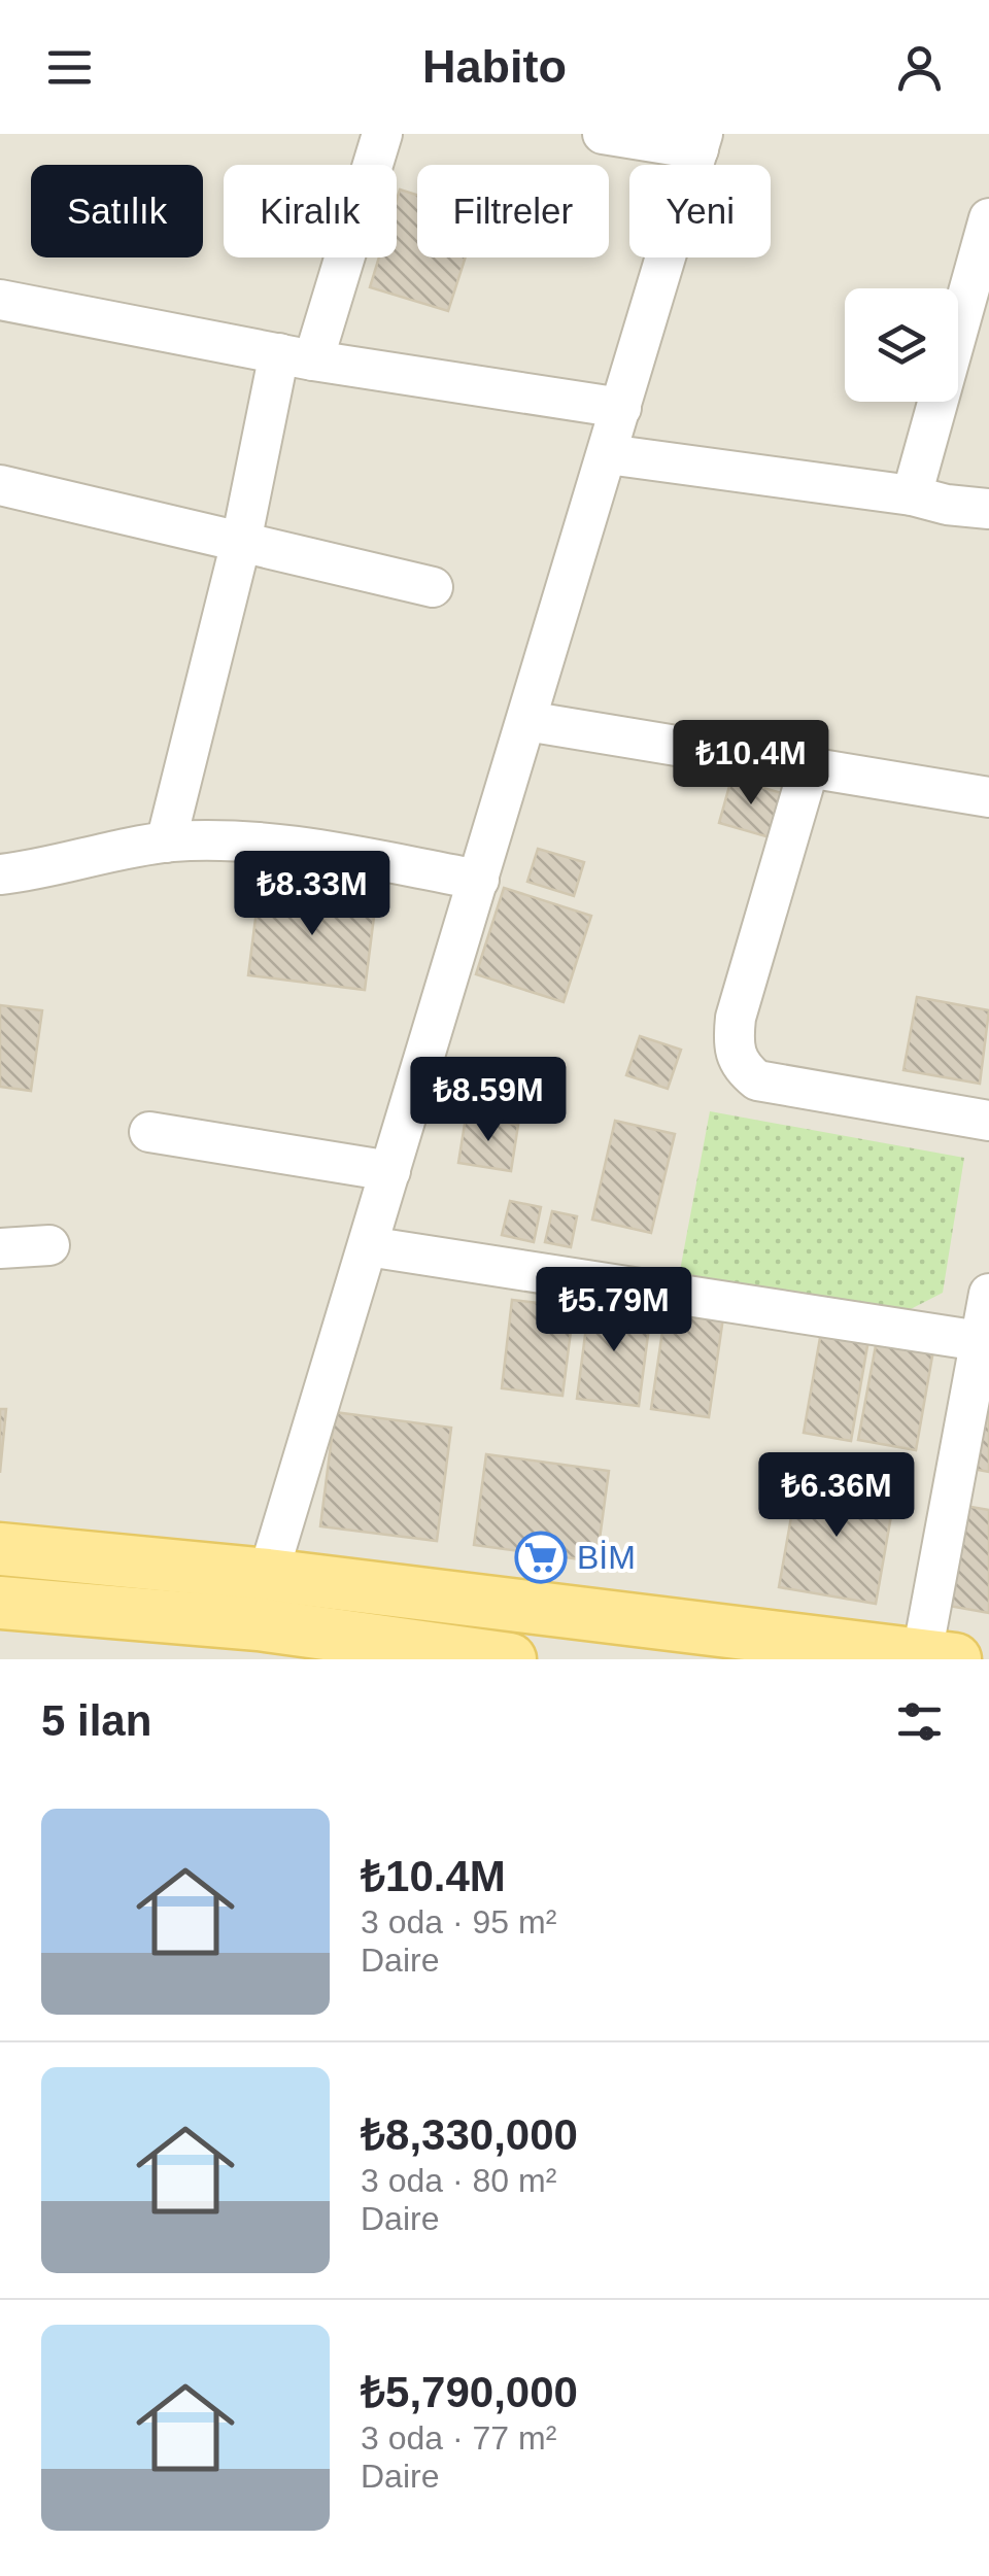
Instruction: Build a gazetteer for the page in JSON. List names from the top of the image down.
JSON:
{
  "places": {
    "supermarket": ["BİM"]
  },
  "page": {
    "header": "Habito",
    "chip": [
      "Satılık",
      "Kiralık",
      "Filtreler",
      "Yeni"
    ],
    "price": [
      "₺10.4M",
      "₺8.33M",
      "₺8.59M",
      "₺5.79M",
      "₺6.36M"
    ],
    "heading": "5 ilan",
    "list": [
      {
        "name": "₺10.4M",
        "note": "3 oda · 95 m² · Daire"
      },
      {
        "name": "₺8,330,000",
        "note": "3 oda · 80 m² · Daire"
      },
      {
        "name": "₺5,790,000",
        "note": "3 oda · 77 m² · Daire"
      }
    ]
  }
}
